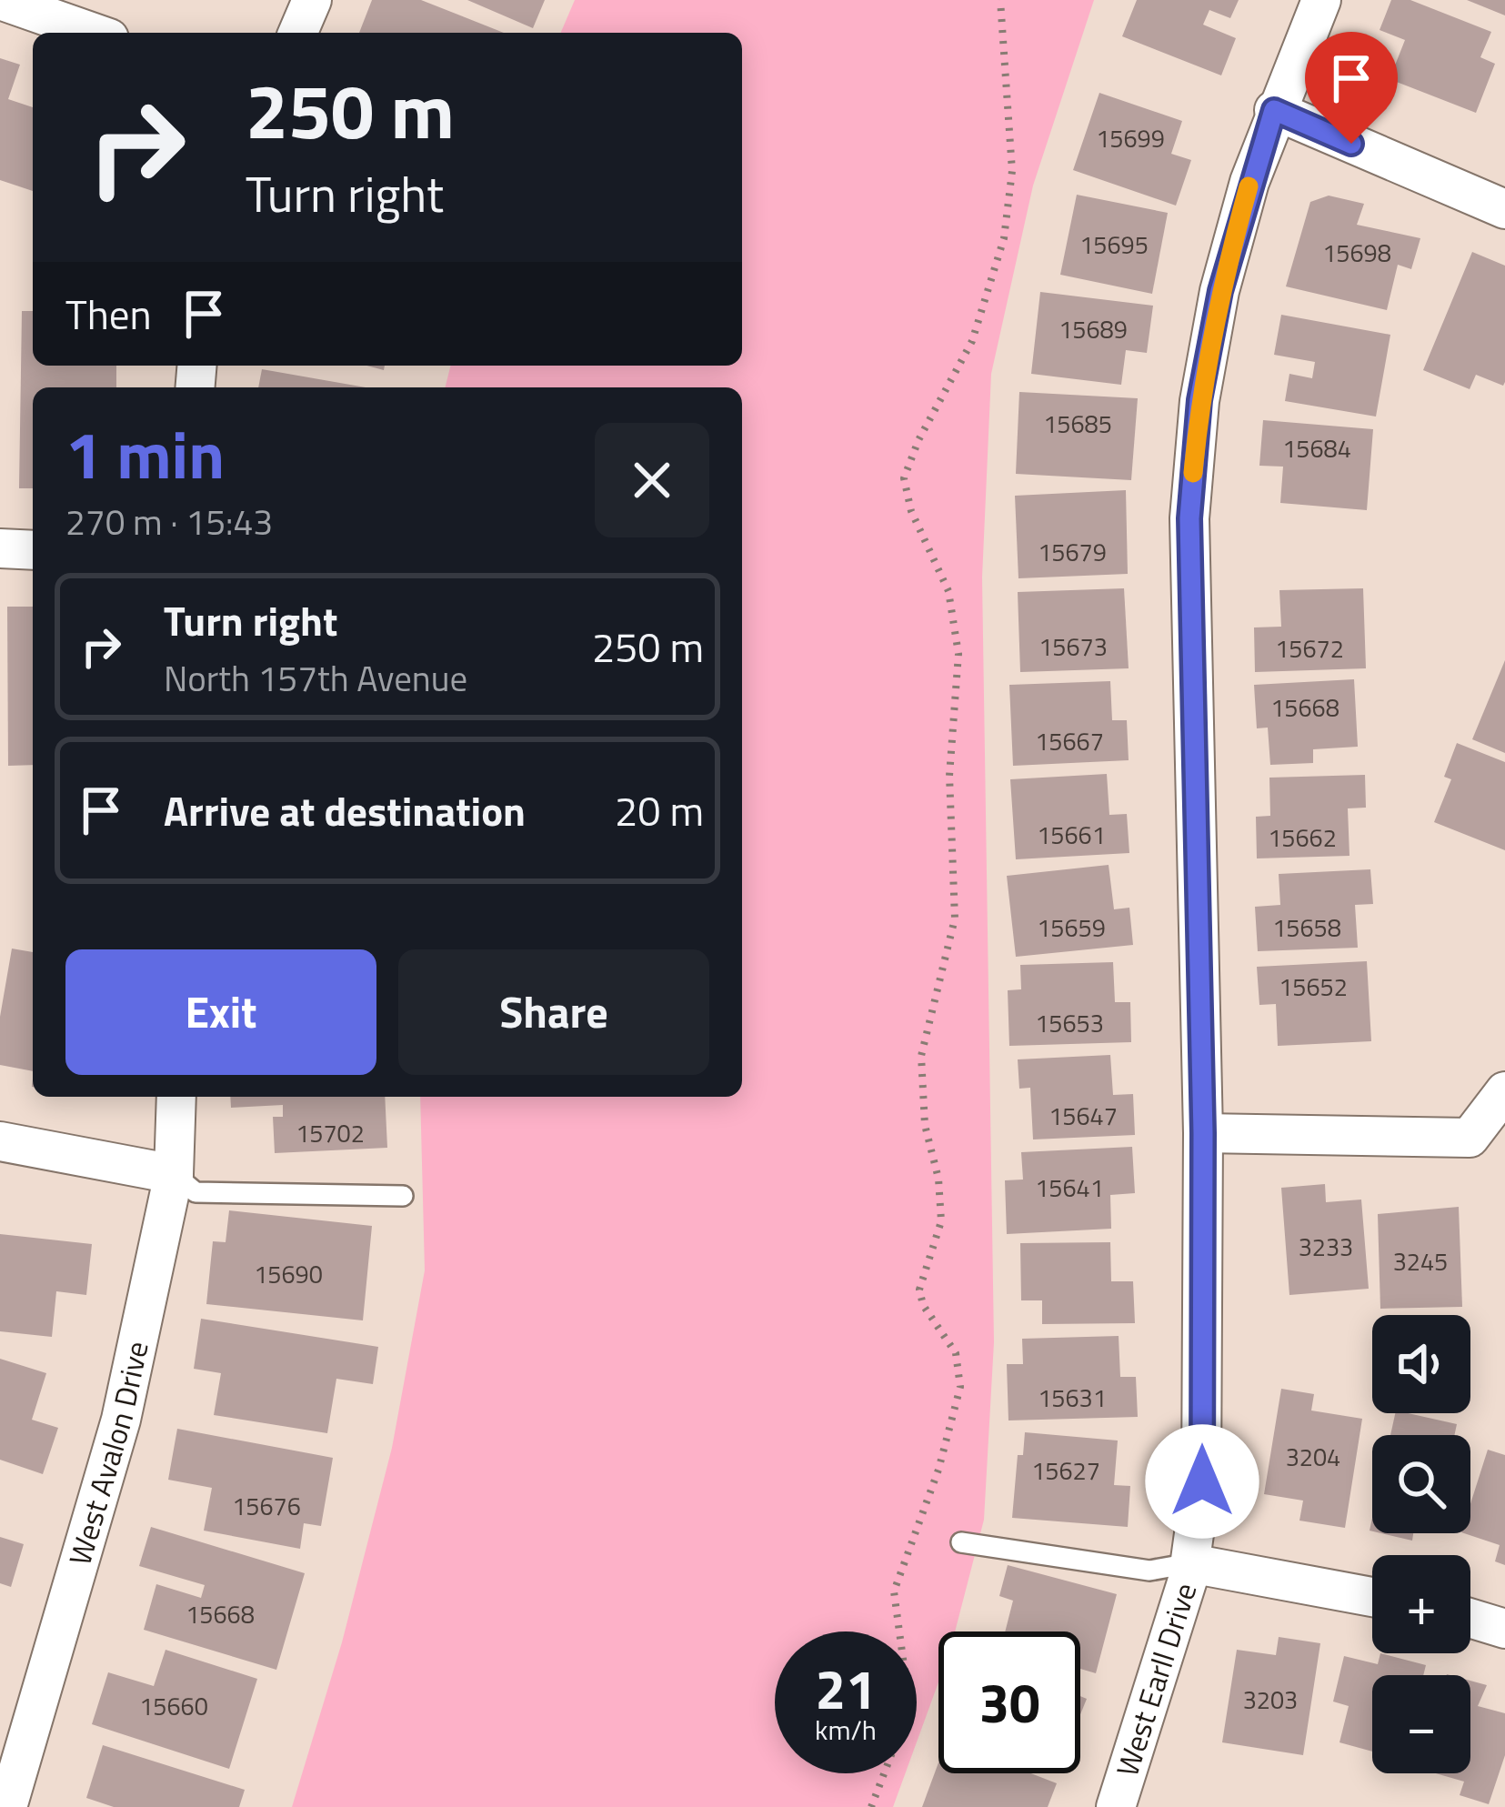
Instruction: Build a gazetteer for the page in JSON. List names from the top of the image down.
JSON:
{
  "streets": {
    "street": ["West Avalon Drive", "West Earll Drive"]
  },
  "house_numbers": [
    "15699",
    "15695",
    "15698",
    "15689",
    "15685",
    "15684",
    "15679",
    "15673",
    "15672",
    "15668",
    "15667",
    "15661",
    "15662",
    "15659",
    "15658",
    "15652",
    "15653",
    "15647",
    "15702",
    "15641",
    "3233",
    "3245",
    "15690",
    "15631",
    "3204",
    "15627",
    "15676",
    "15668",
    "3203",
    "15660"
  ],
  "page": {
    "turn": ["250 m", "Turn right"],
    "then": "Then",
    "heading": ["1 min", "270 m · 15:43"],
    "list": [
      {
        "name": "Turn right",
        "note": "North 157th Avenue",
        "value": "250 m"
      },
      {
        "name": "Arrive at destination",
        "value": "20 m"
      }
    ],
    "buttons": ["Exit", "Share"],
    "map_buttons": ["+", "−"],
    "speed": "21 km/h",
    "limit": "30"
  }
}
